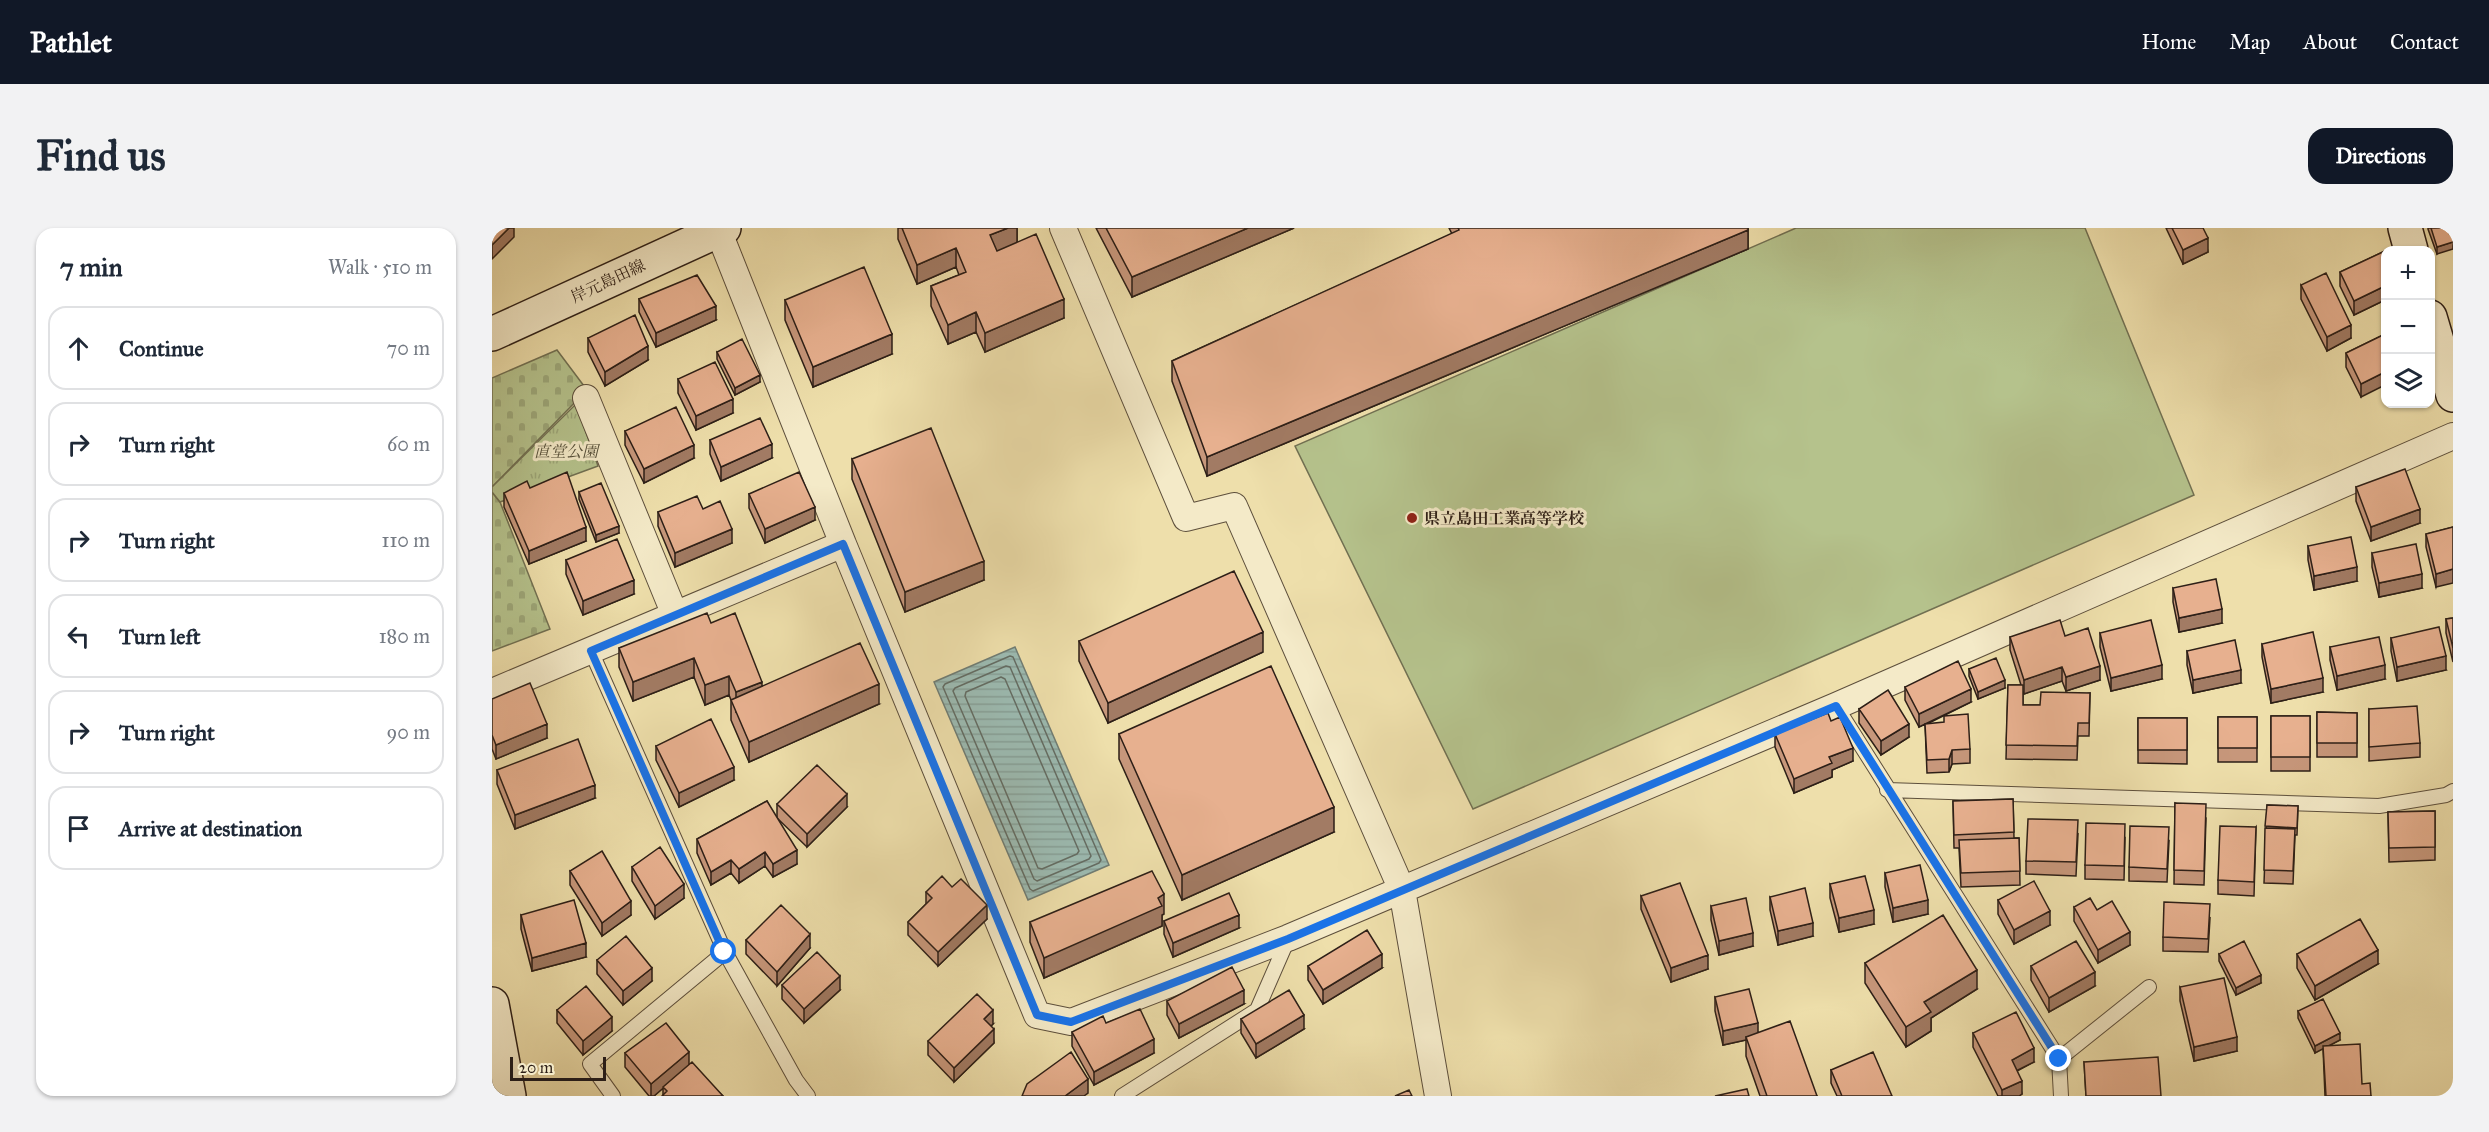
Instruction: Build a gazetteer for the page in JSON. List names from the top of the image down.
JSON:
{
  "streets": {
    "street": ["岸元島田線"]
  },
  "parks": ["直堂公園"],
  "places": ["県立島田工業高等学校"],
  "scale_bar": "20 m",
  "page": {
    "header": "Pathlet",
    "nav": [
      "Home",
      "Map",
      "About",
      "Contact"
    ],
    "buttons": "Directions",
    "title": "Find us",
    "heading": ["7 min", "Walk · 510 m"],
    "map_buttons": ["+", "−"],
    "list": [
      ["Continue", "70 m"],
      ["Turn right", "60 m"],
      ["Turn right", "110 m"],
      ["Turn left", "180 m"],
      ["Turn right", "90 m"],
      "Arrive at destination"
    ],
    "scale": "20 m"
  }
}
